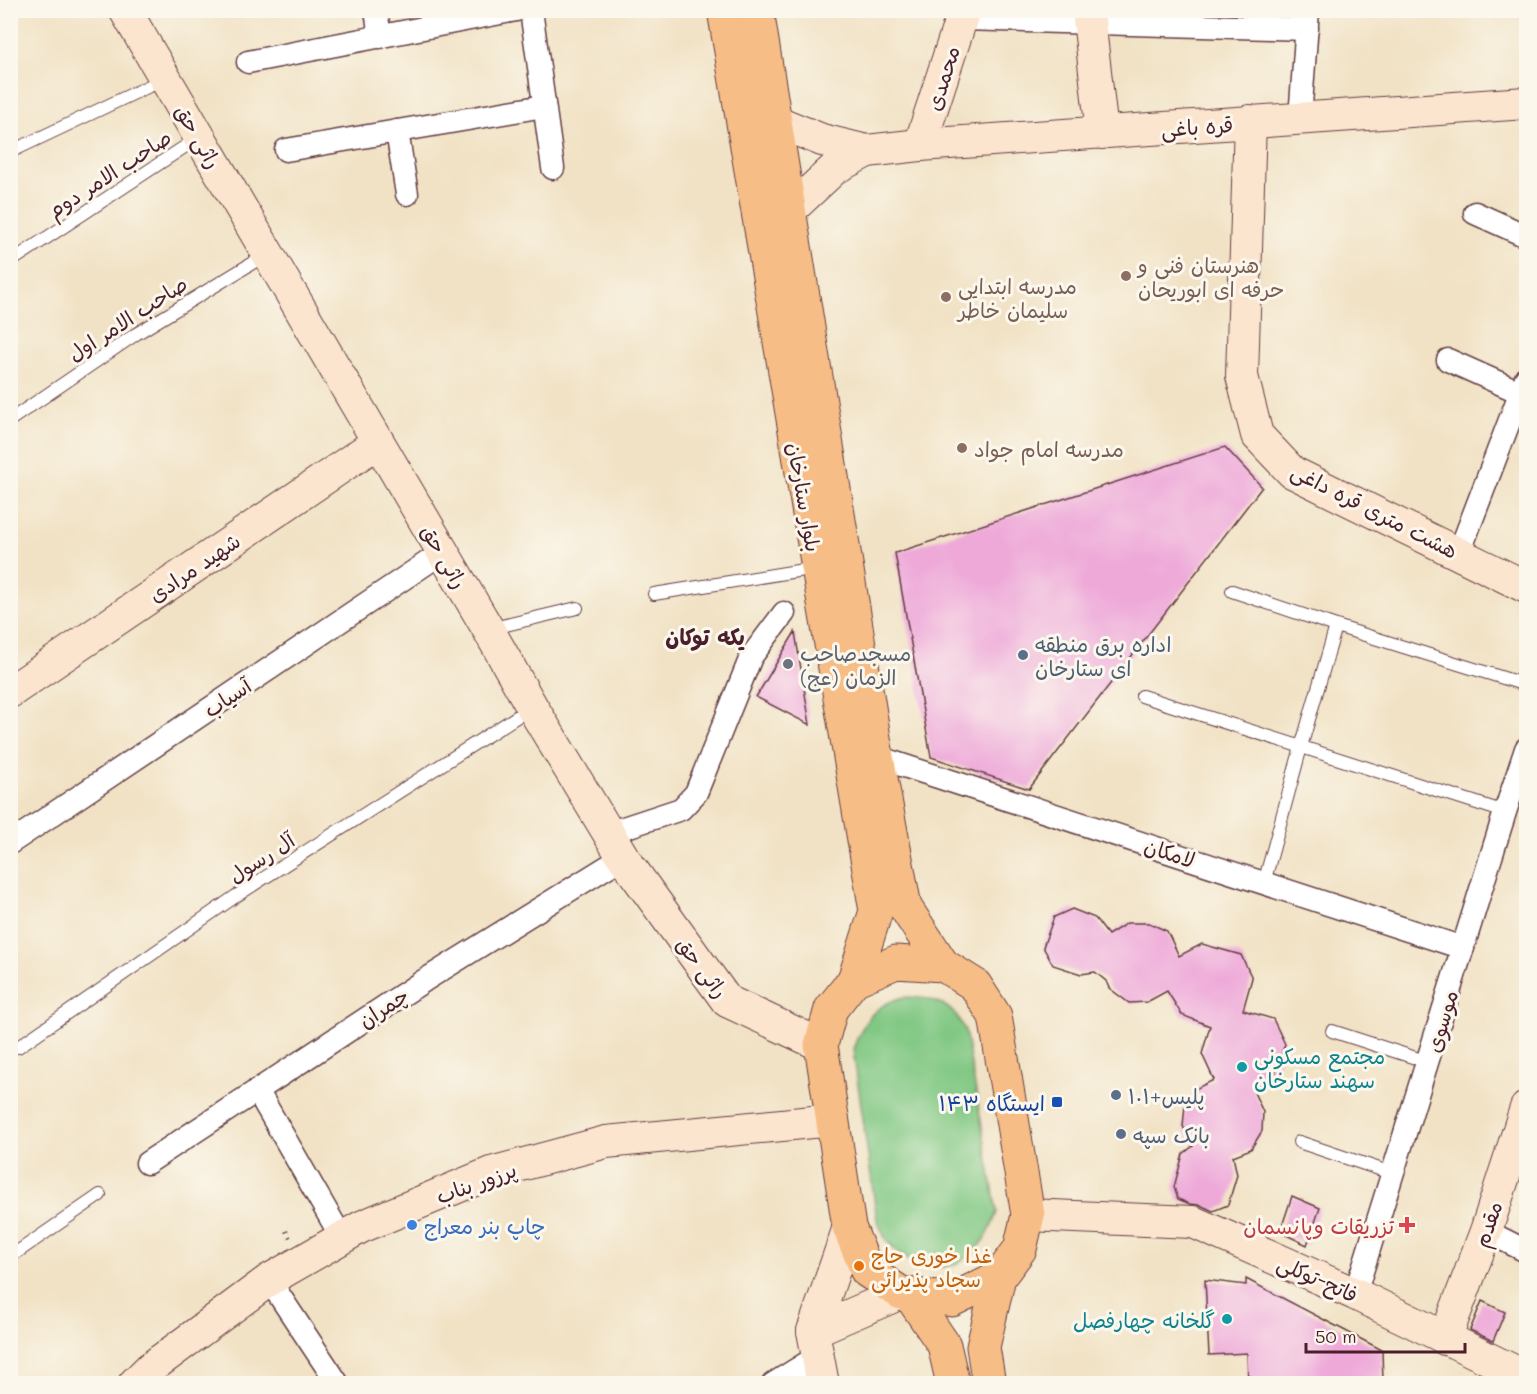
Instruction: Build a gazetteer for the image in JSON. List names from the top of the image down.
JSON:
{
  "streets": {
    "main road": [
      "محمدی",
      "قره باغی",
      "راثی حق",
      "بلوار ستارخان",
      "هشت متری قره داغی",
      "شهید مرادی",
      "پرزور بناب",
      "مقدم",
      "فاتح-توکلی"
    ],
    "street": [
      "آسیاب",
      "لامکان",
      "چمران",
      "موسوی"
    ],
    "lane": ["صاحب الامر دوم", "صاحب الامر اول", "آل رسول"]
  },
  "crossings": [
    ["محمدی", "قره باغی"],
    ["قره باغی", "بلوار ستارخان"],
    ["قره باغی", "هشت متری قره داغی"],
    ["راثی حق", "صاحب الامر دوم"],
    ["راثی حق", "صاحب الامر اول"],
    ["راثی حق", "شهید مرادی"],
    ["راثی حق", "آسیاب"],
    ["راثی حق", "آل رسول"],
    ["راثی حق", "چمران"],
    ["بلوار ستارخان", "لامکان"],
    ["لامکان", "موسوی"],
    ["موسوی", "فاتح-توکلی"],
    ["مقدم", "فاتح-توکلی"]
  ],
  "districts": ["یکه توکان"],
  "places": {
    "other": [
      "هنرستان فنی و حرفه ای ابوریحان",
      "مدرسه ابتدایی سلیمان خاطر",
      "مدرسه امام جواد",
      "اداره برق منطقه ای ستارخان",
      "مسجدصاحب الزمان (عج)",
      "مجتمع مسکونی سهند ستارخان",
      "پلیس+۱۰۱",
      "بانک سپه",
      "چاپ بنر معراج",
      "غذا خوری حاج سجاد پذیرائی",
      "گلخانه چهارفصل"
    ],
    "transit": ["ایستگاه ۱۴۳"],
    "health": ["تزریقات وپانسمان"]
  },
  "scale_bar": "50 m"
}
